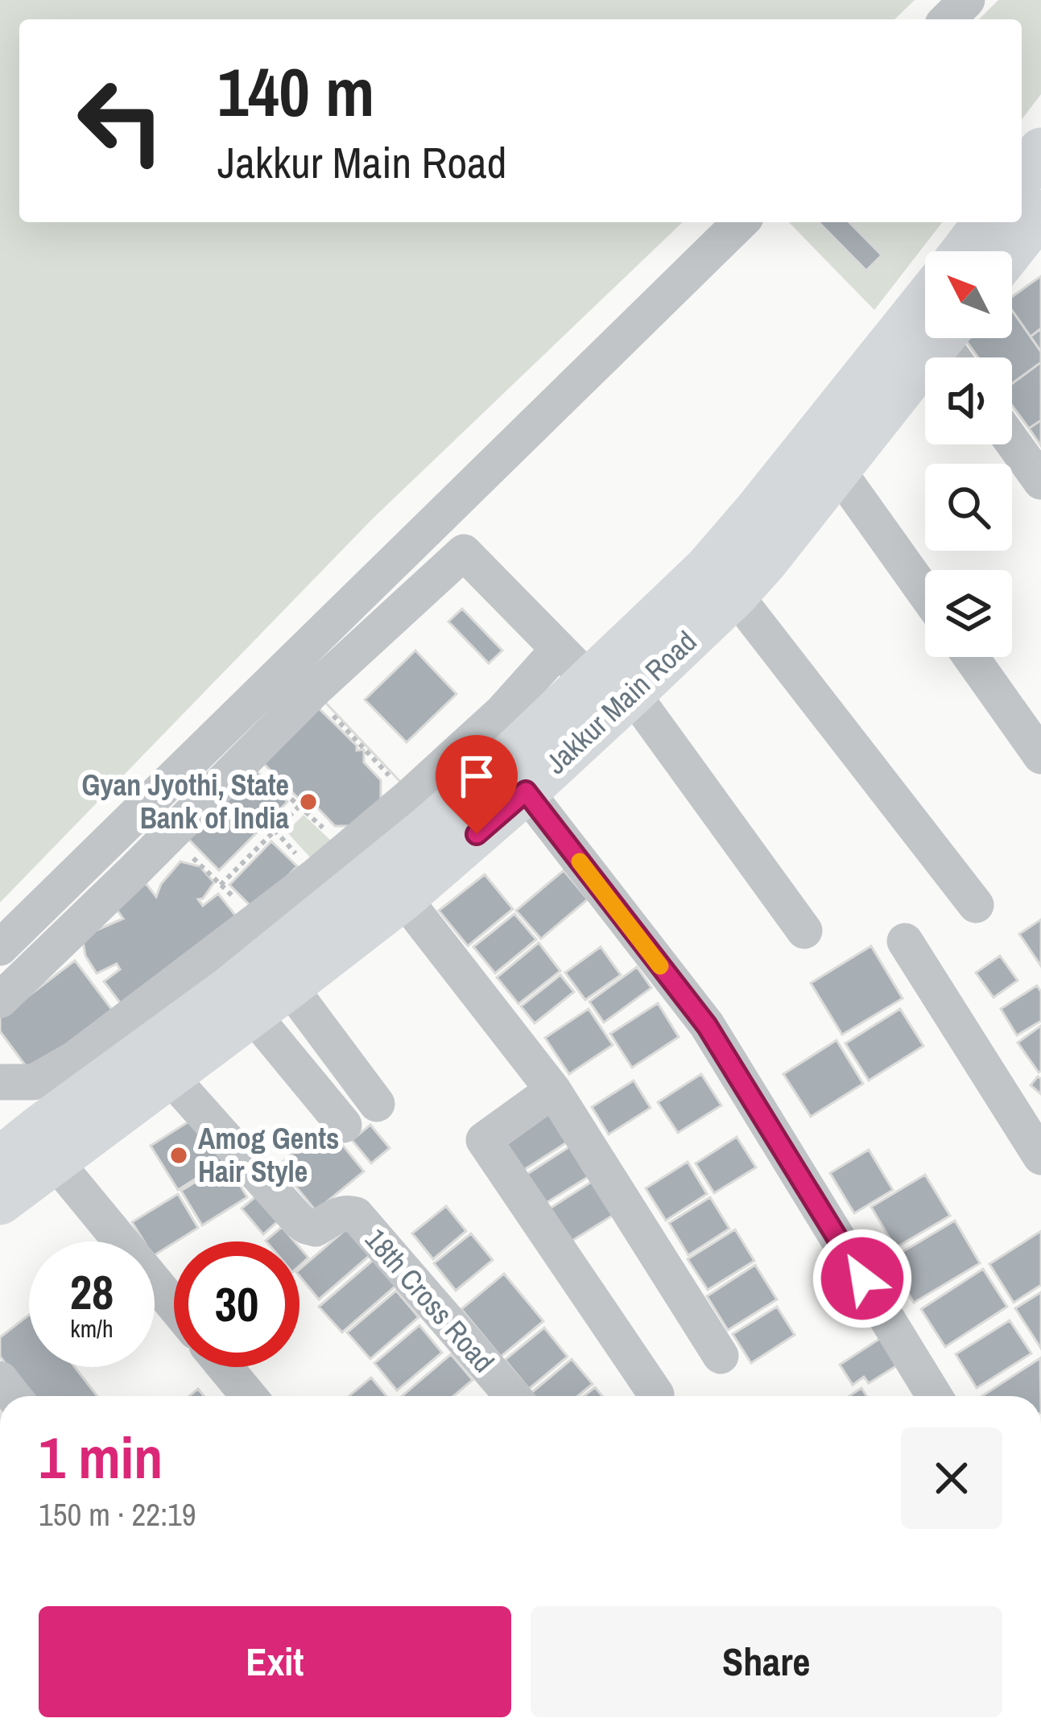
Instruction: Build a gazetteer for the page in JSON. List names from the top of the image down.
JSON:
{
  "streets": {
    "main road": ["Jakkur Main Road"],
    "street": ["18th Cross Road"]
  },
  "crossings": [
    ["Jakkur Main Road", "18th Cross Road"]
  ],
  "places": ["Gyan Jyothi, State Bank of India", "Amog Gents Hair Style"],
  "north": "top left",
  "page": {
    "turn": ["140 m", "Jakkur Main Road"],
    "speed": "28 km/h",
    "limit": "30",
    "heading": ["1 min", "150 m · 22:19"],
    "buttons": ["Exit", "Share"]
  }
}
